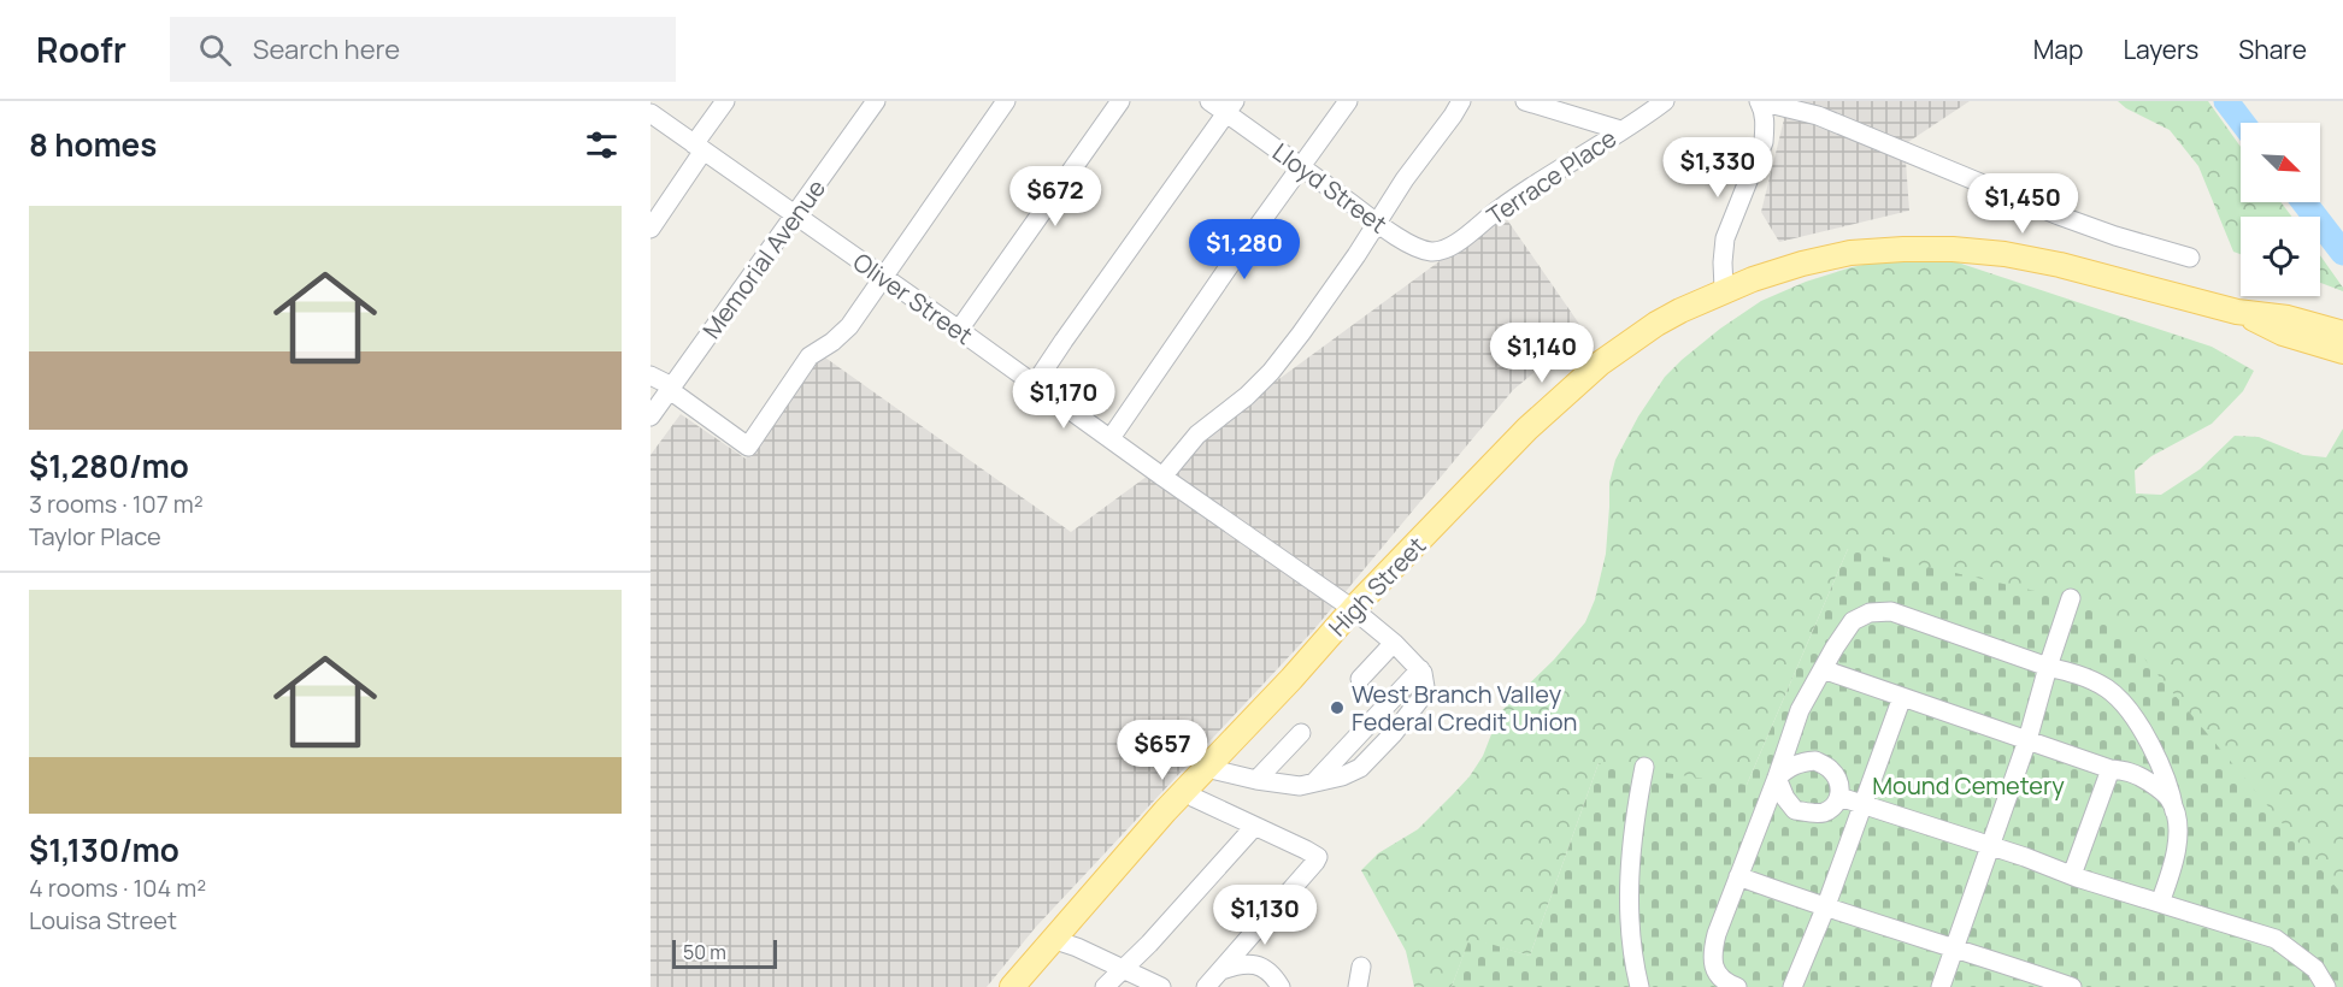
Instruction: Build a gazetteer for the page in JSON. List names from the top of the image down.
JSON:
{
  "streets": {
    "main road": ["High Street"],
    "street": [
      "Terrace Place",
      "Lloyd Street",
      "Memorial Avenue",
      "Oliver Street"
    ]
  },
  "crossings": [
    ["Terrace Place", "Lloyd Street"],
    ["Memorial Avenue", "Oliver Street"],
    ["Oliver Street", "High Street"]
  ],
  "parks": ["Mound Cemetery"],
  "places": ["West Branch Valley Federal Credit Union"],
  "scale_bar": "50 m",
  "north": "bottom right",
  "page": {
    "header": "Roofr",
    "search": "Search here",
    "nav": ["Map", "Layers", "Share"],
    "heading": "8 homes",
    "price": [
      "$1,330",
      "$672",
      "$1,450",
      "$1,280",
      "$1,140",
      "$1,170",
      "$657",
      "$1,130"
    ],
    "list": [
      {
        "name": "$1,280/mo",
        "note": "3 rooms · 107 m² · Taylor Place"
      },
      {
        "name": "$1,130/mo",
        "note": "4 rooms · 104 m² · Louisa Street"
      }
    ],
    "scale": "50 m"
  }
}
